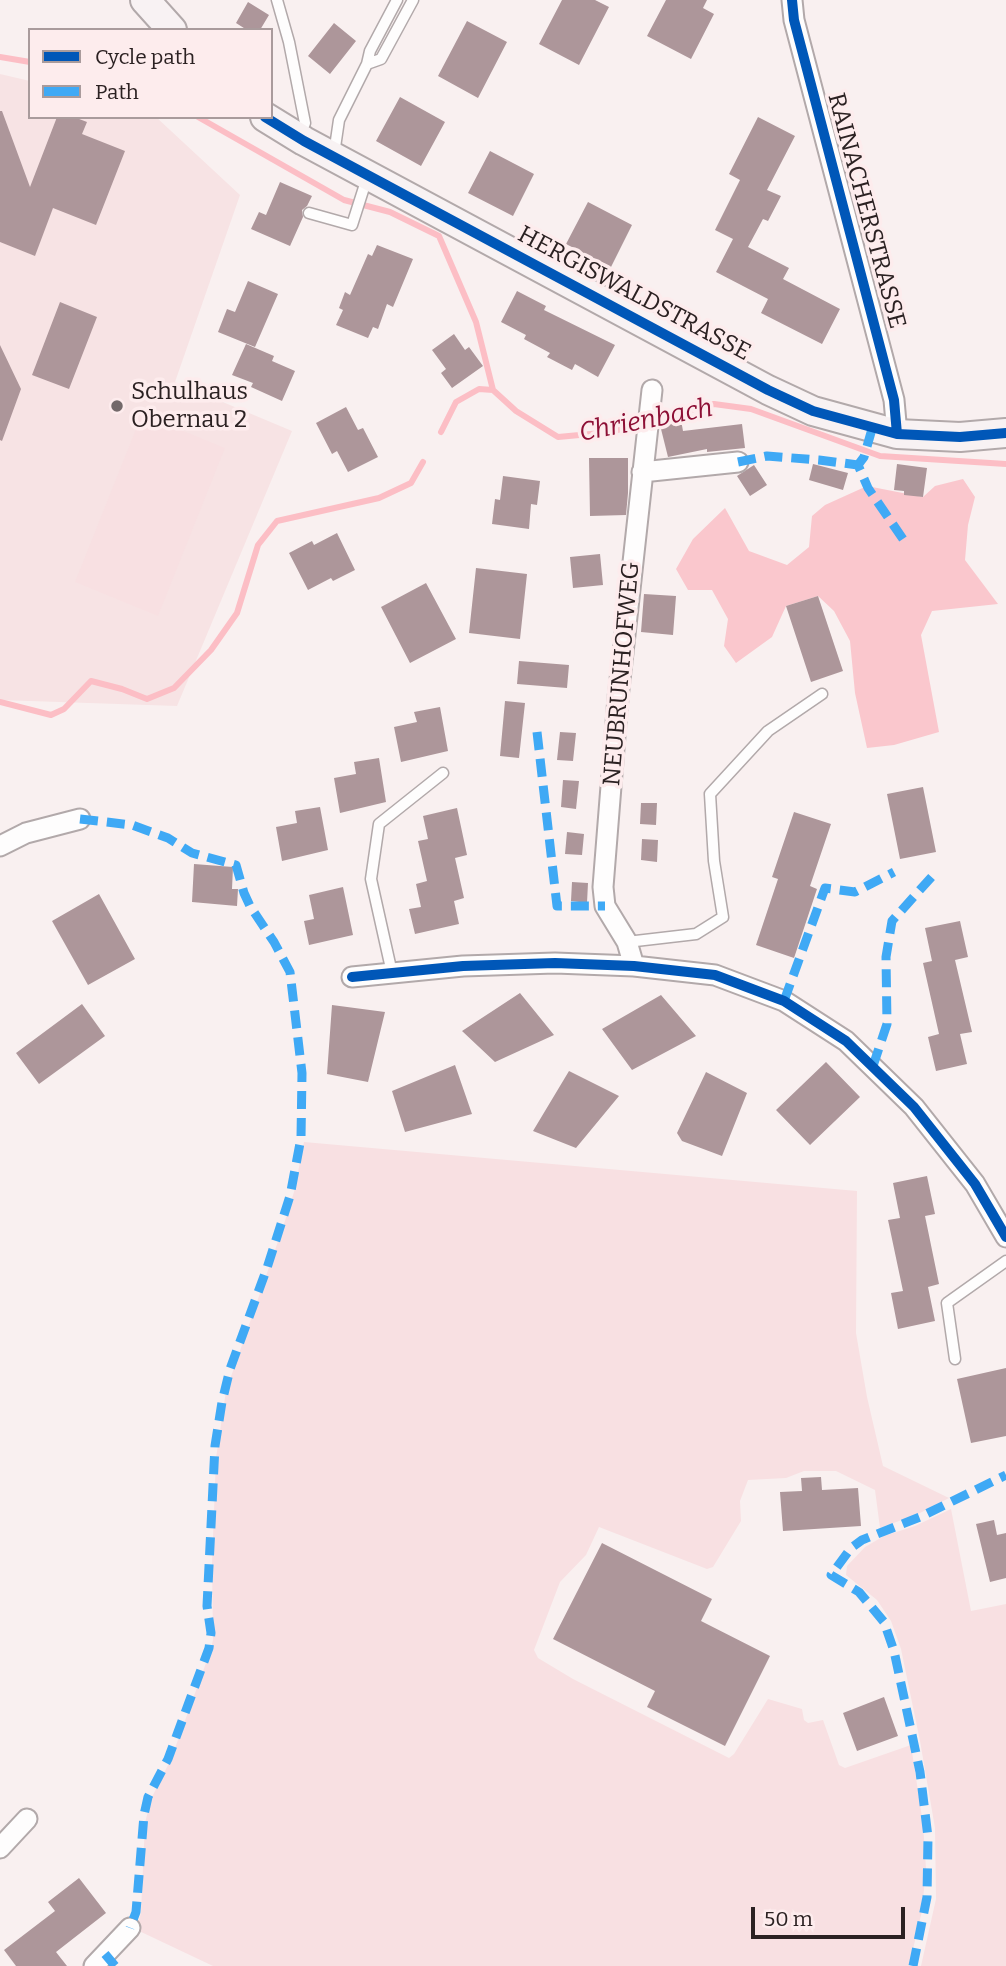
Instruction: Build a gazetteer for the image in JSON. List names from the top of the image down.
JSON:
{
  "streets": {
    "street": ["RAINACHERSTRASSE", "HERGISWALDSTRASSE", "NEUBRUNHOFWEG"]
  },
  "crossings": [
    ["RAINACHERSTRASSE", "HERGISWALDSTRASSE"]
  ],
  "water": ["Chrienbach"],
  "places": ["Schulhaus Obernau 2"],
  "legend": ["Cycle path", "Path"],
  "scale_bar": "50 m"
}
